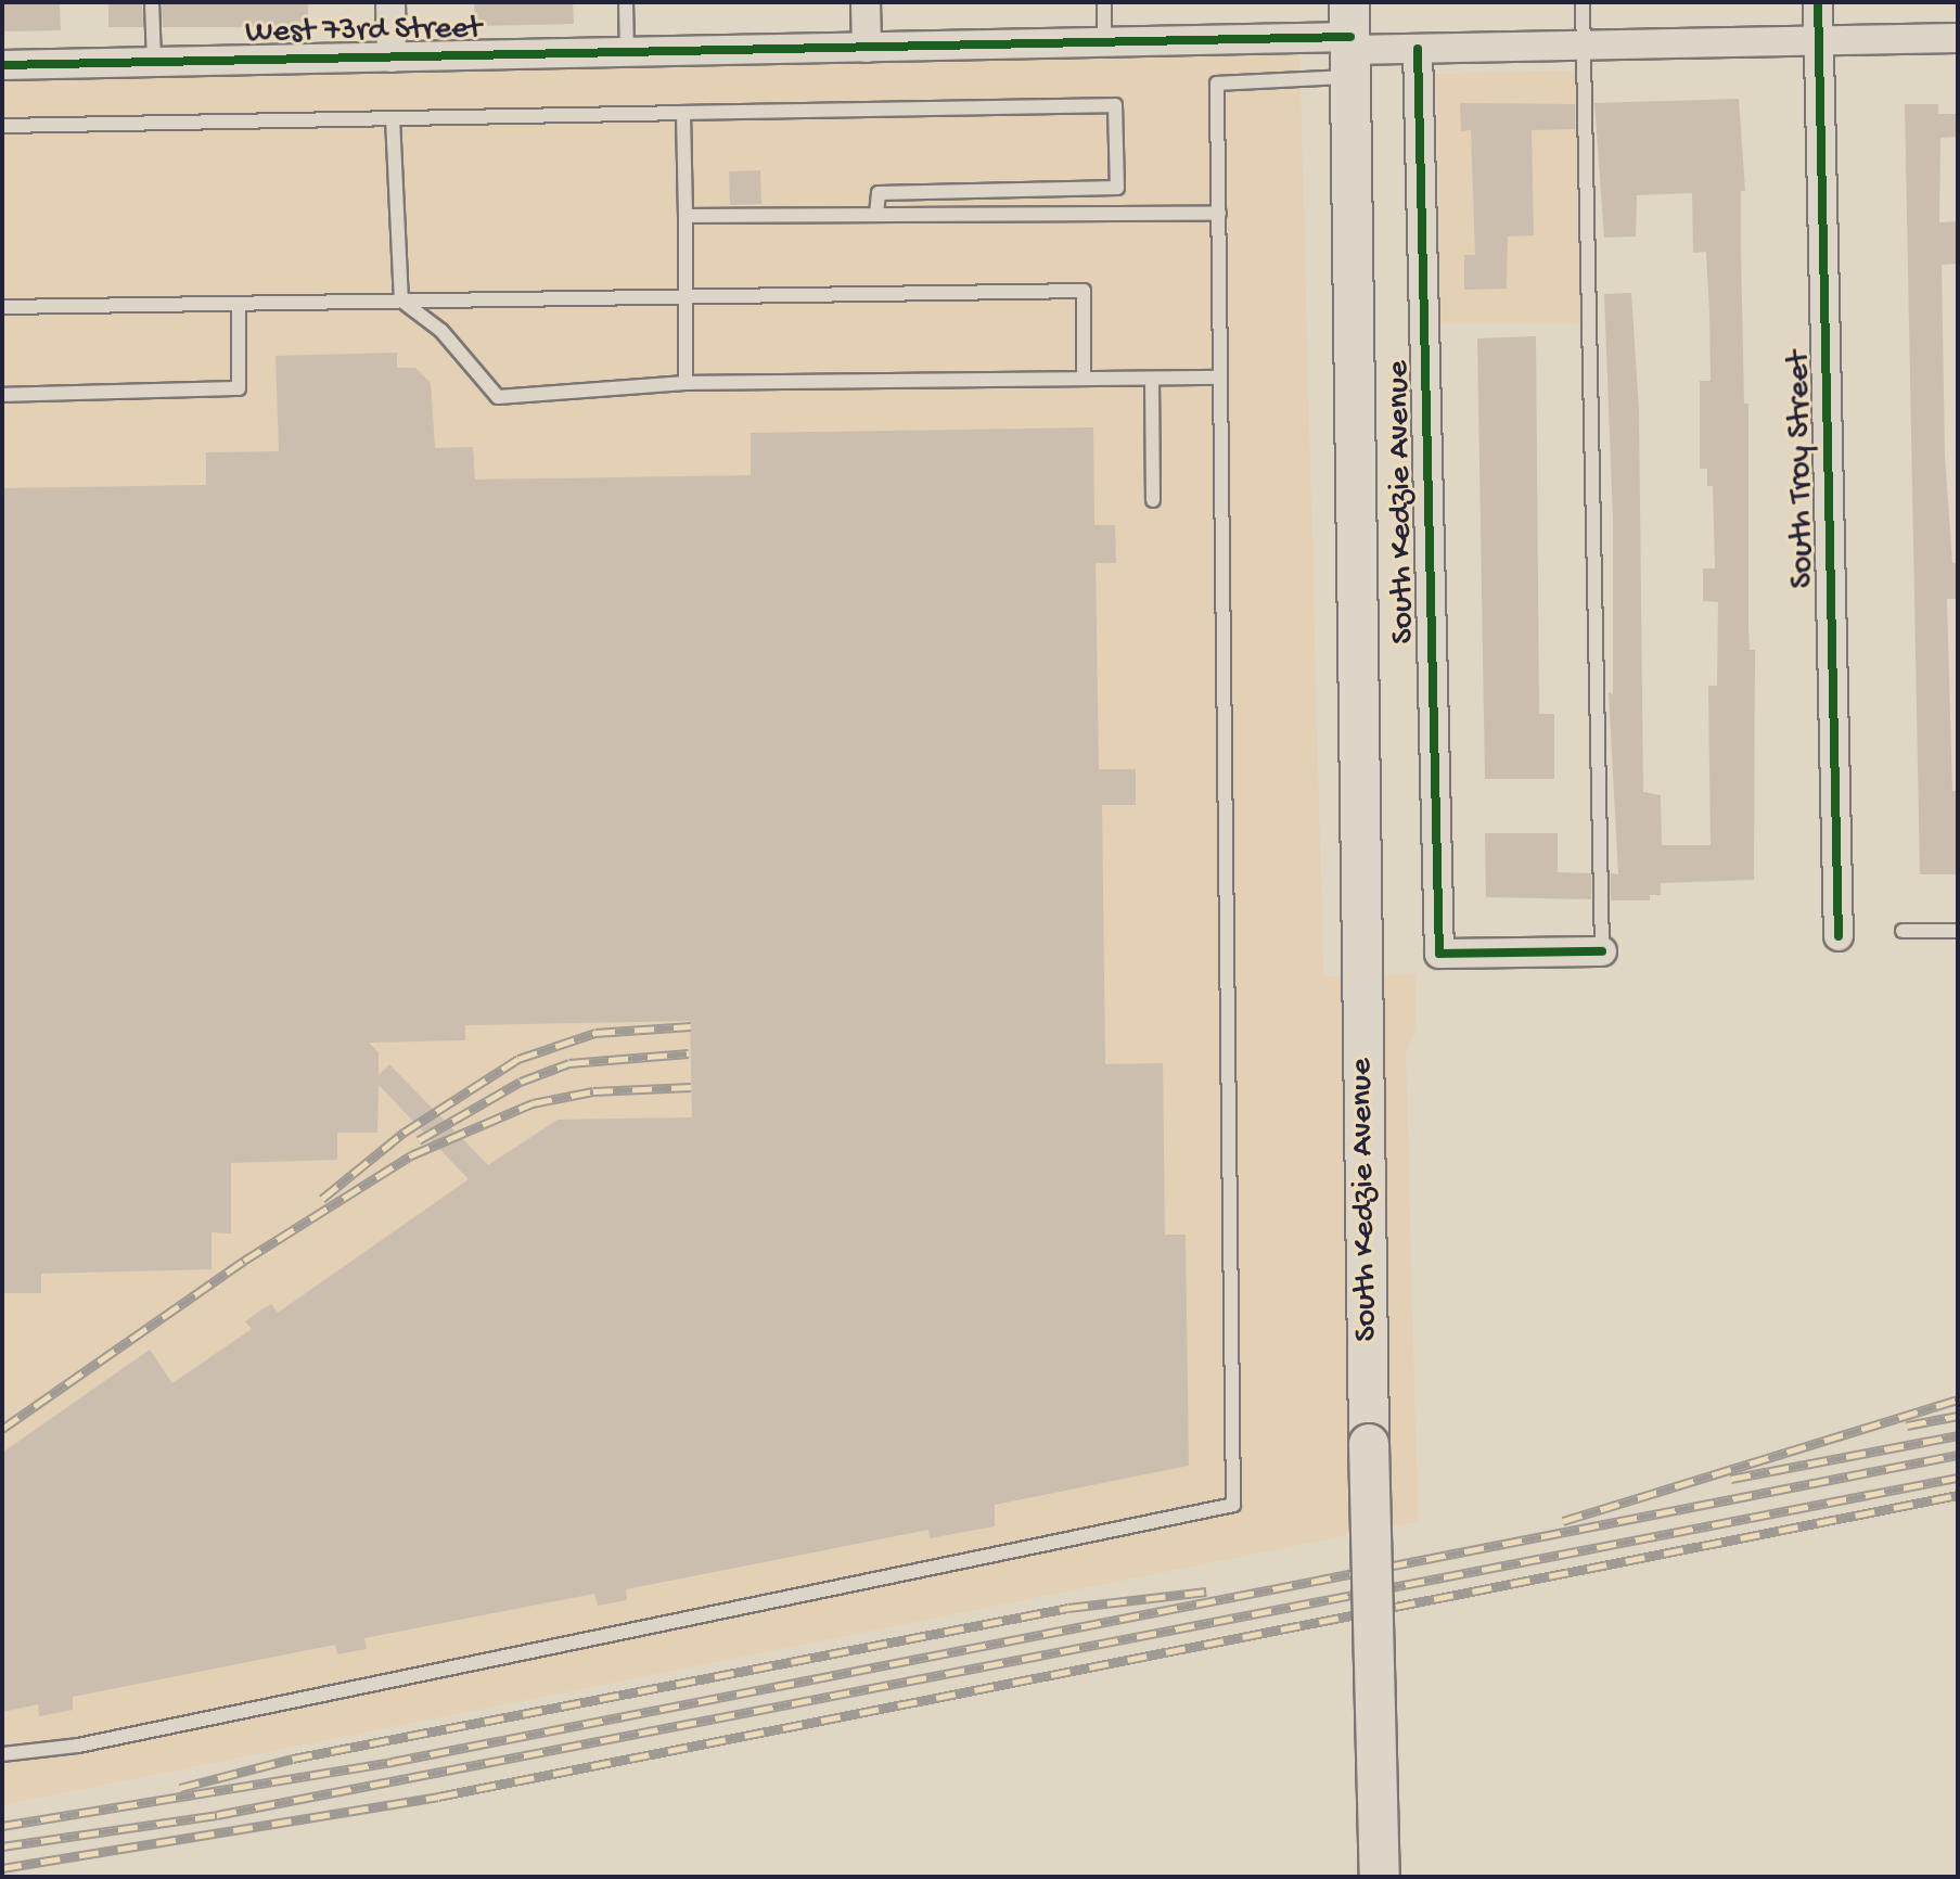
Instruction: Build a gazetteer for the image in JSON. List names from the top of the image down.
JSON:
{
  "streets": {
    "main road": ["South Kedzie Avenue"],
    "street": ["West 73rd Street", "South Troy Street"]
  },
  "crossings": [
    ["West 73rd Street", "South Troy Street"],
    ["West 73rd Street", "South Kedzie Avenue"]
  ]
}
